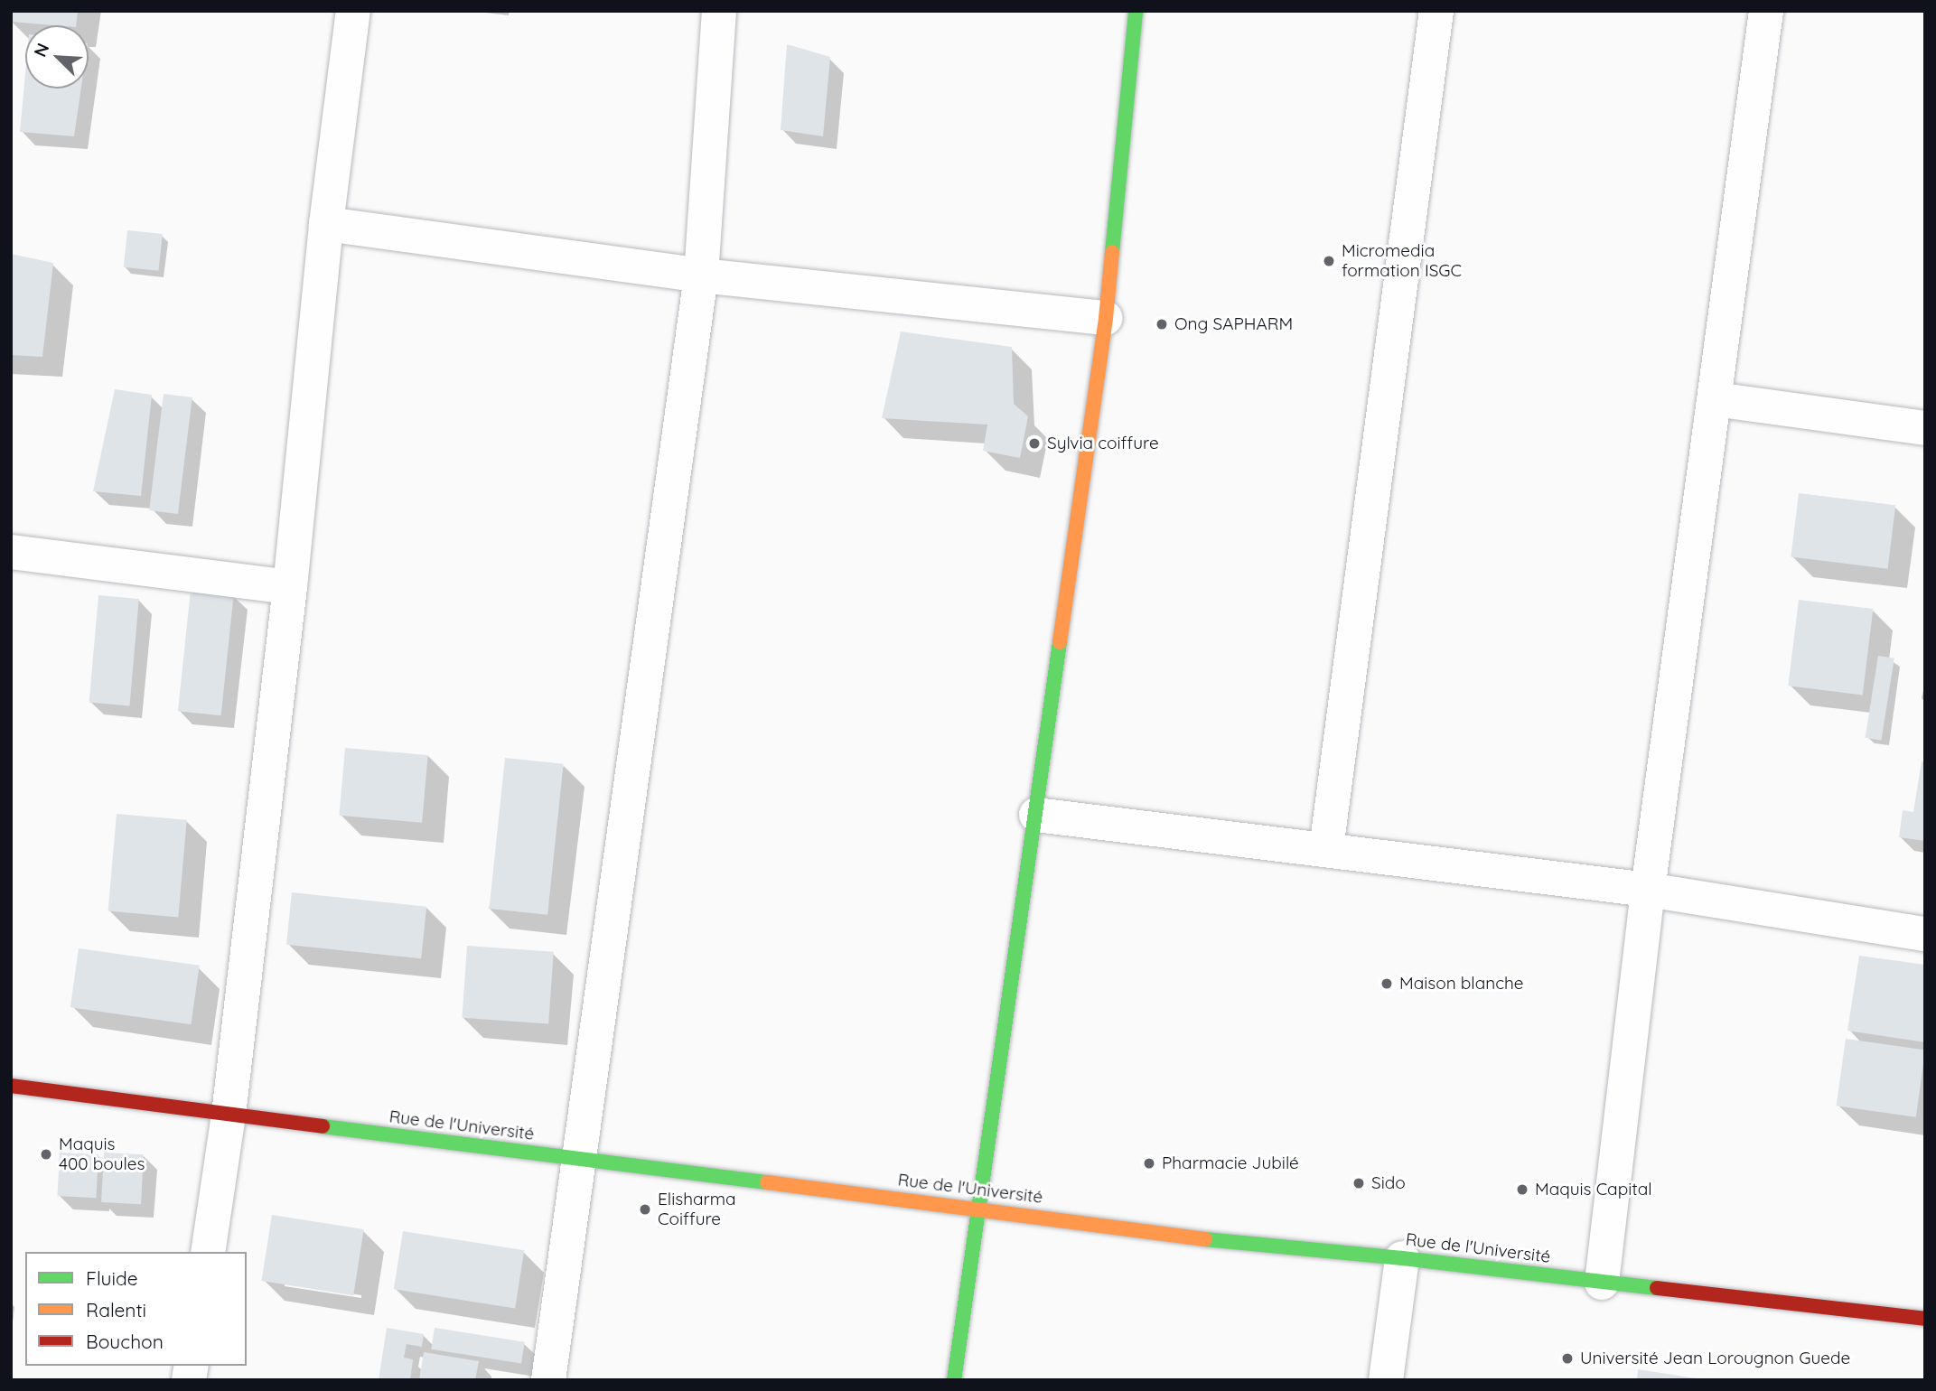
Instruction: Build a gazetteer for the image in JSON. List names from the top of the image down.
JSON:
{
  "streets": {
    "street": ["Rue de l'Université"]
  },
  "places": [
    "Micromedia formation ISGC",
    "Ong SAPHARM",
    "Sylvia coiffure",
    "Maison blanche",
    "Maquis 400 boules",
    "Pharmacie Jubilé",
    "Sido",
    "Maquis Capital",
    "Elisharma Coiffure",
    "Université Jean Lorougnon Guede"
  ],
  "legend": ["Fluide", "Ralenti", "Bouchon"],
  "north": "top left"
}
